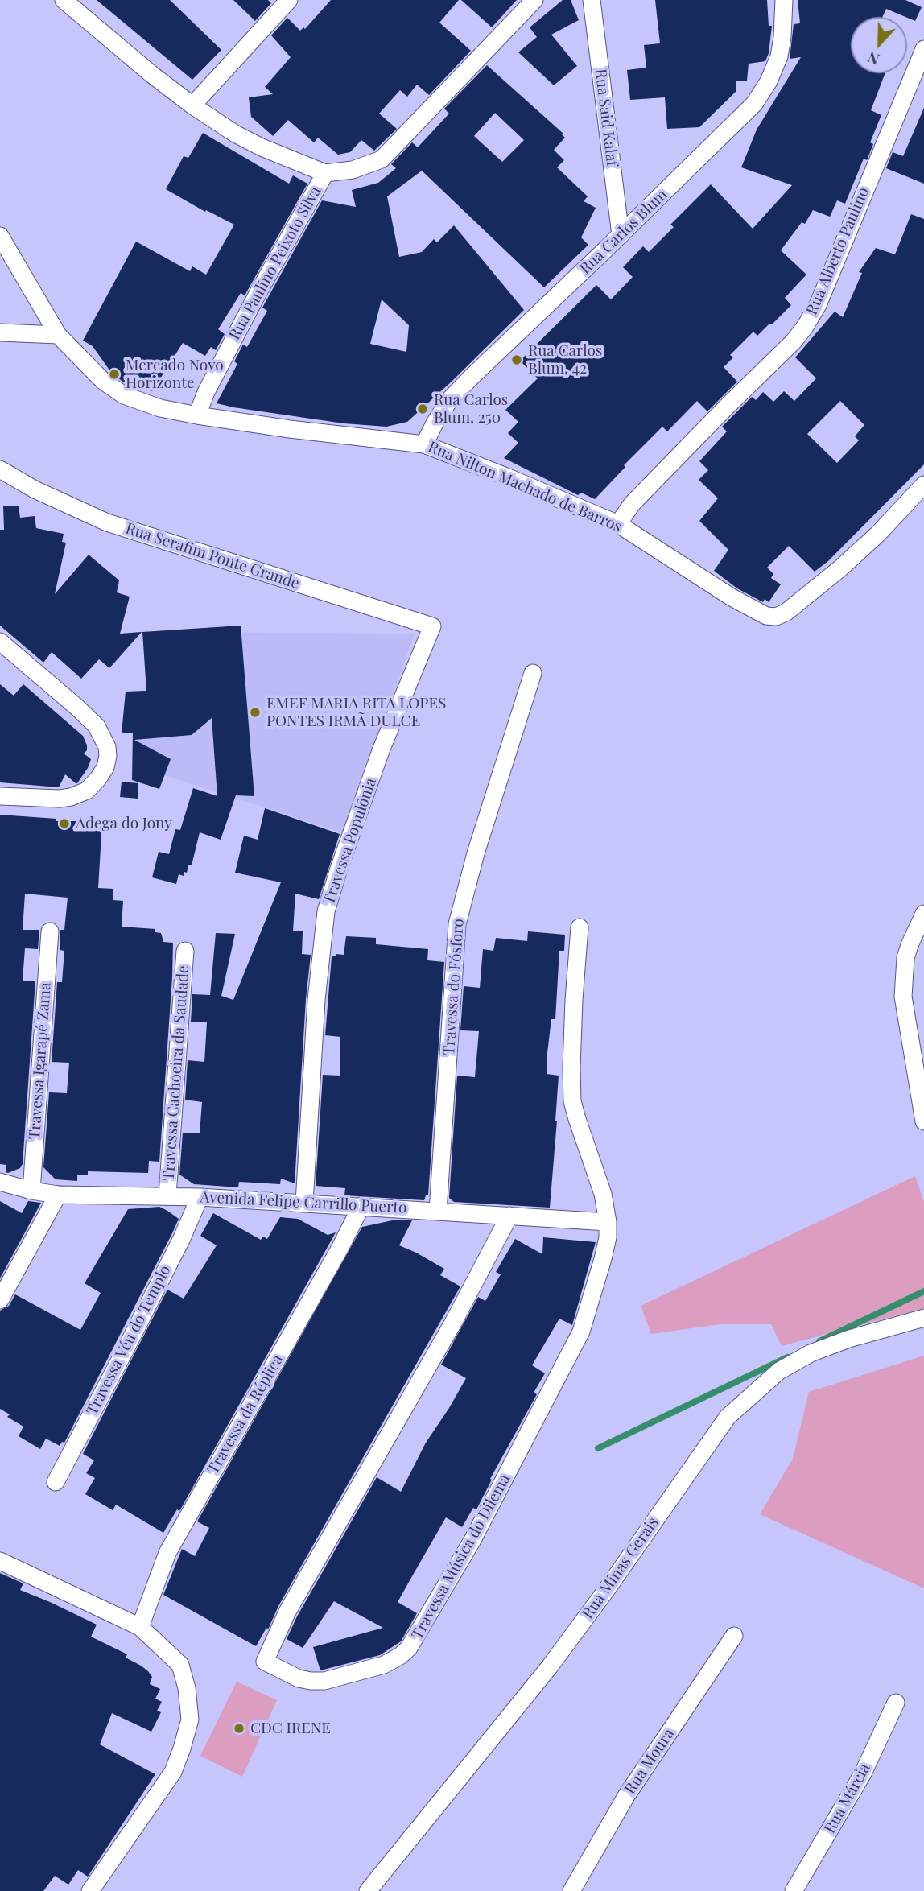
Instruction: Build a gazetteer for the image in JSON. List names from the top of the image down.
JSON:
{
  "streets": {
    "street": [
      "Rua Said Kalaf",
      "Rua Carlos Blum",
      "Rua Alberto Paulino",
      "Rua Paulino Peixoto Silva",
      "Rua Nilton Machado de Barros",
      "Rua Serafim Ponte Grande",
      "Travessa Populônia",
      "Travessa do Fósforo",
      "Travessa Igarapé Zama",
      "Travessa Cachoeira da Saudade",
      "Avenida Felipe Carrillo Puerto",
      "Travessa Véu do Templo",
      "Travessa da Réplica",
      "Travessa Música do Dilema",
      "Rua Minas Gerais",
      "Rua Moura",
      "Rua Márcia"
    ]
  },
  "crossings": [
    ["Rua Said Kalaf", "Rua Carlos Blum"],
    ["Rua Carlos Blum", "Rua Nilton Machado de Barros"],
    ["Rua Alberto Paulino", "Rua Nilton Machado de Barros"],
    ["Rua Paulino Peixoto Silva", "Rua Nilton Machado de Barros"],
    ["Rua Serafim Ponte Grande", "Travessa Populônia"],
    ["Travessa Populônia", "Avenida Felipe Carrillo Puerto"],
    ["Travessa do Fósforo", "Avenida Felipe Carrillo Puerto"],
    ["Travessa Igarapé Zama", "Avenida Felipe Carrillo Puerto"],
    ["Travessa Cachoeira da Saudade", "Avenida Felipe Carrillo Puerto"],
    ["Avenida Felipe Carrillo Puerto", "Travessa Véu do Templo"],
    ["Avenida Felipe Carrillo Puerto", "Travessa da Réplica"],
    ["Avenida Felipe Carrillo Puerto", "Travessa Música do Dilema"]
  ],
  "places": [
    "Rua Carlos Blum, 42",
    "Mercado Novo Horizonte",
    "Rua Carlos Blum, 250",
    "EMEF MARIA RITA LOPES PONTES IRMÃ DULCE",
    "Adega do Jony",
    "CDC IRENE"
  ],
  "north": "bottom"
}
